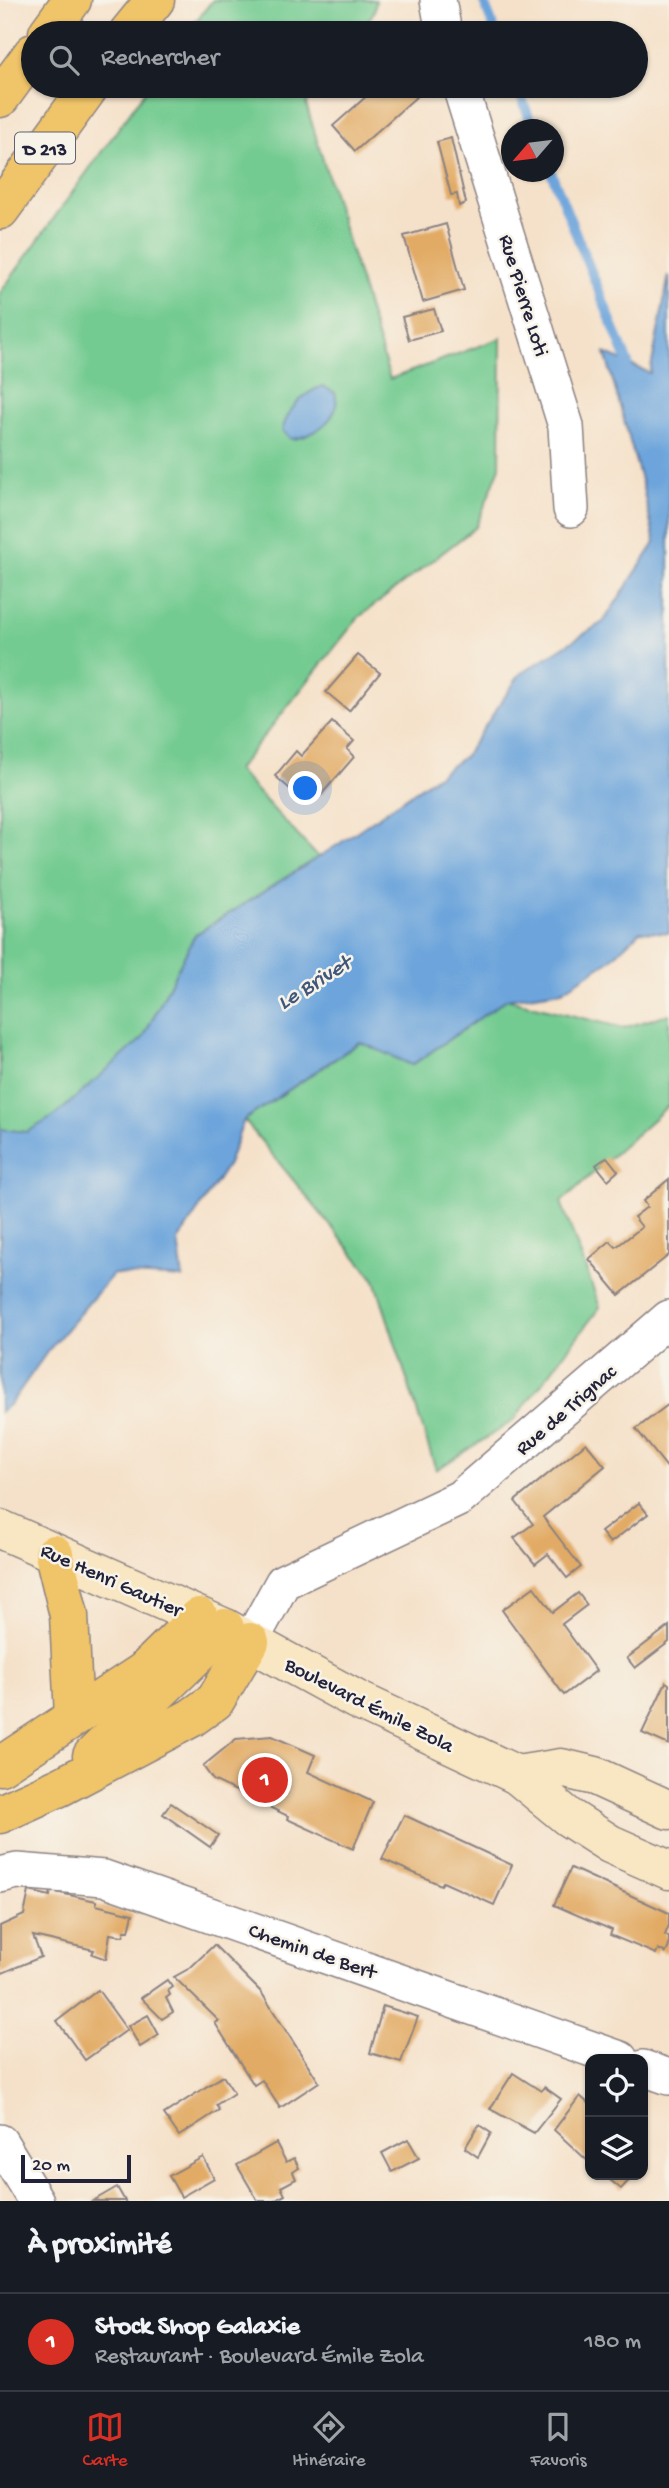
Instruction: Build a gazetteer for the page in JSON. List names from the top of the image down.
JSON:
{
  "streets": {
    "highway": ["D 213"],
    "main road": ["Rue Henri Gautier", "Boulevard Émile Zola"],
    "street": ["Rue Pierre Loti", "Rue de Trignac", "Chemin de Bert"]
  },
  "crossings": [
    ["Rue de Trignac", "Rue Henri Gautier"],
    ["Rue de Trignac", "Boulevard Émile Zola"],
    ["Rue Henri Gautier", "Boulevard Émile Zola"]
  ],
  "water": ["Le Brivet"],
  "scale_bar": "20 m",
  "north": "bottom left",
  "page": {
    "search": "Rechercher",
    "pins": "1",
    "scale": "20 m",
    "heading": "À proximité",
    "list": [
      {
        "mark": "1",
        "name": "Stock Shop Galaxie",
        "note": "Restaurant · Boulevard Émile Zola",
        "value": "180 m"
      }
    ],
    "nav": ["Carte", "Itinéraire", "Favoris"]
  }
}
